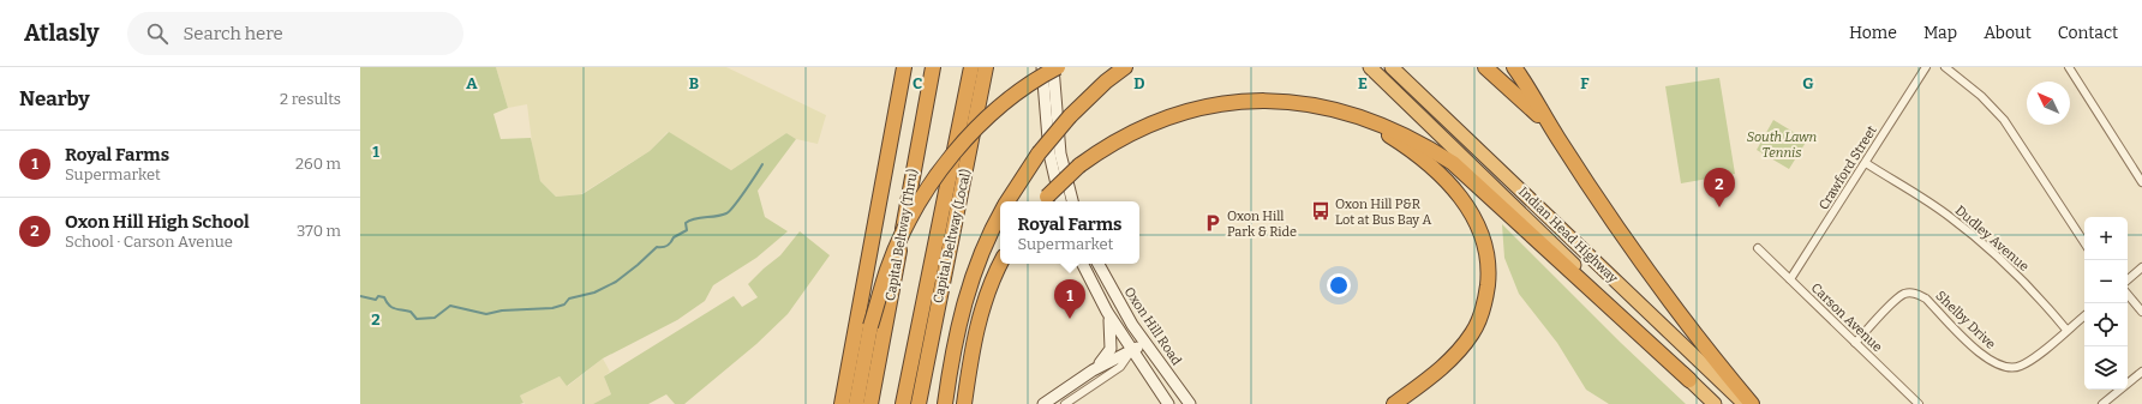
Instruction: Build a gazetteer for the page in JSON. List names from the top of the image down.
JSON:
{
  "streets": {
    "highway": ["Capital Beltway (Thru)", "Indian Head Highway", "Capital Beltway (Local)"],
    "main road": ["Oxon Hill Road"],
    "street": [
      "Crawford Street",
      "Dudley Avenue",
      "Carson Avenue",
      "Shelby Drive"
    ]
  },
  "crossings": [
    ["Crawford Street", "Dudley Avenue"],
    ["Crawford Street", "Carson Avenue"],
    ["Dudley Avenue", "Shelby Drive"],
    ["Carson Avenue", "Shelby Drive"]
  ],
  "parks": ["South Lawn Tennis"],
  "places": {
    "bus stop": ["Oxon Hill P&R Lot at Bus Bay A"],
    "parking": ["Oxon Hill Park & Ride"]
  },
  "north": "top left",
  "page": {
    "header": "Atlasly",
    "search": "Search here",
    "nav": [
      "Home",
      "Map",
      "About",
      "Contact"
    ],
    "heading": ["Nearby", "2 results"],
    "list": [
      {
        "mark": "1",
        "name": "Royal Farms",
        "note": "Supermarket",
        "value": "260 m"
      },
      {
        "mark": "2",
        "name": "Oxon Hill High School",
        "note": "School · Carson Avenue",
        "value": "370 m"
      }
    ],
    "pins": ["2", "1"],
    "popup": ["Royal Farms", "Supermarket"],
    "map_buttons": ["+", "−"]
  },
  "grid": {
    "columns": [
      "A",
      "B",
      "C",
      "D",
      "E",
      "F",
      "G"
    ],
    "rows": ["1", "2"]
  }
}
